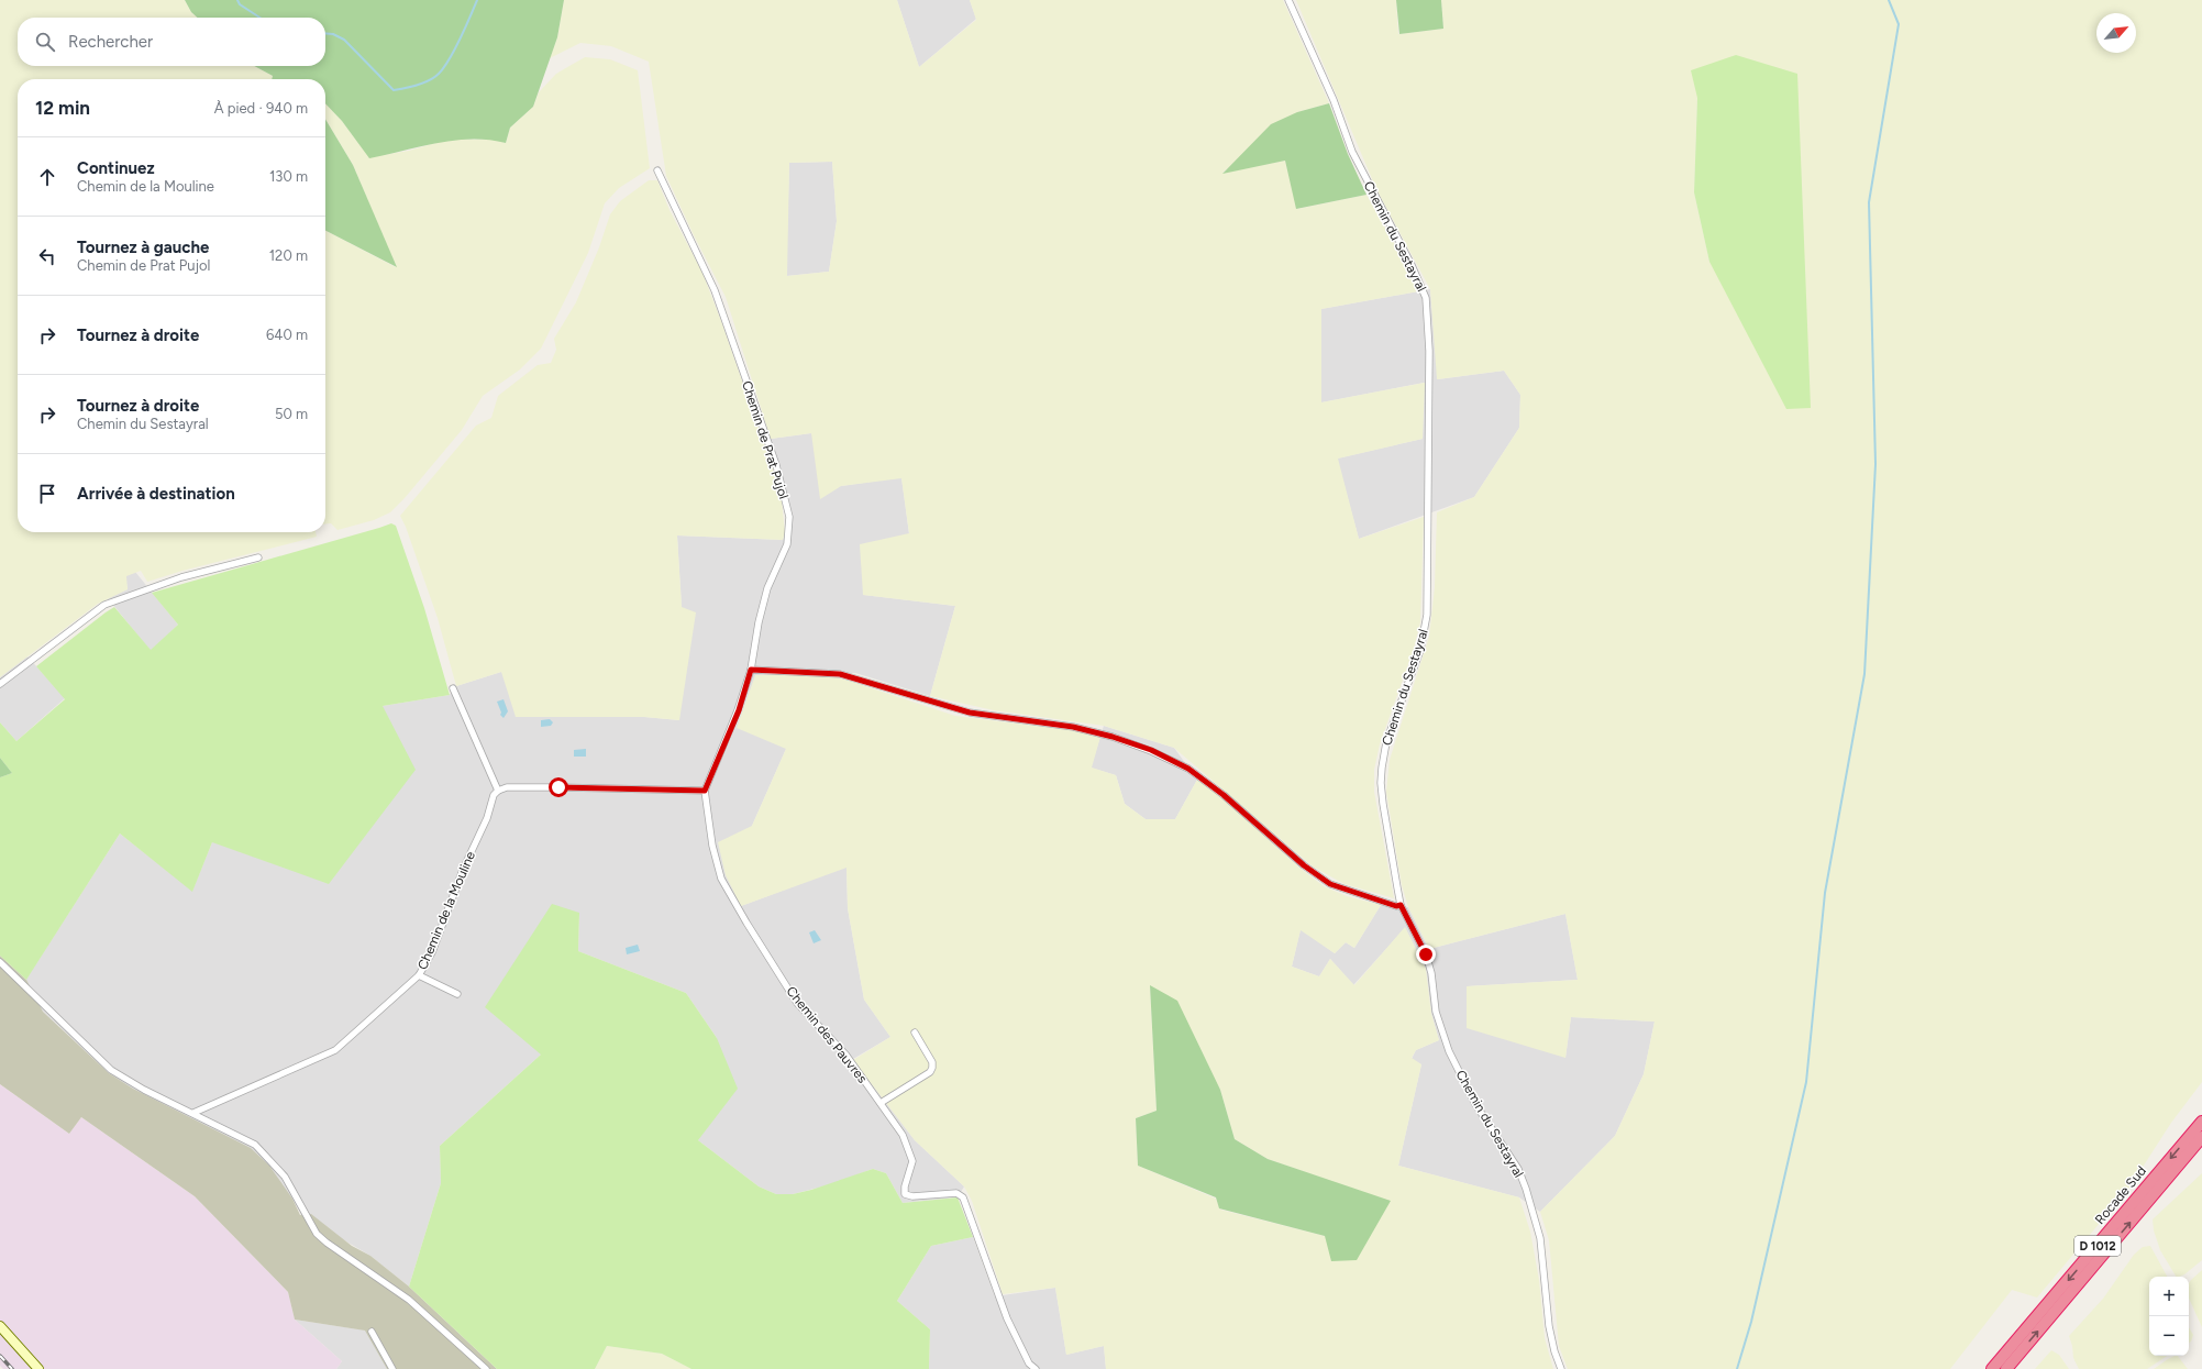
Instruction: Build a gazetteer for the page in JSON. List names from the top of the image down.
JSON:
{
  "streets": {
    "highway": ["Rocade Sud", "D 1012"],
    "street": [
      "Chemin du Sestayral",
      "Chemin de Prat Pujol",
      "Chemin de la Mouline",
      "Chemin des Pauvres"
    ]
  },
  "crossings": [
    ["Chemin de Prat Pujol", "Chemin des Pauvres"]
  ],
  "north": "top right",
  "page": {
    "search": "Rechercher",
    "heading": ["12 min", "À pied · 940 m"],
    "list": [
      ["Continuez", "Chemin de la Mouline", "130 m"],
      ["Tournez à gauche", "Chemin de Prat Pujol", "120 m"],
      ["Tournez à droite", "640 m"],
      ["Tournez à droite", "Chemin du Sestayral", "50 m"],
      "Arrivée à destination"
    ],
    "map_buttons": ["+", "−"]
  }
}
